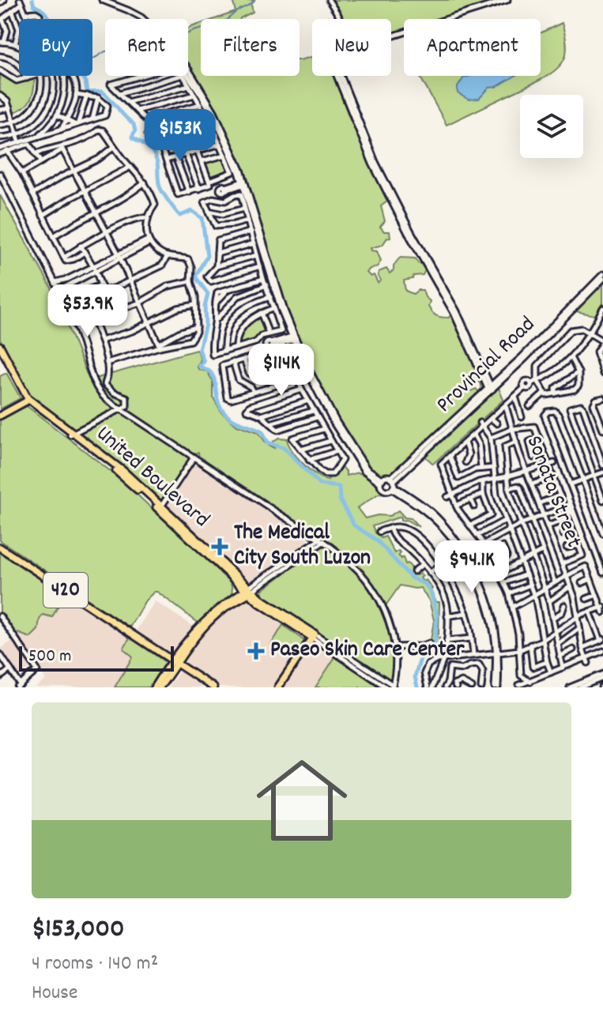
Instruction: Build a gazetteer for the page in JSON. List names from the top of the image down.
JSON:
{
  "streets": {
    "main road": ["United Boulevard", "420"],
    "street": ["Provincial Road", "Sonata Street"]
  },
  "places": {
    "health": ["The Medical City South Luzon", "Paseo Skin Care Center"]
  },
  "scale_bar": "500 m",
  "page": {
    "chip": [
      "Buy",
      "Rent",
      "Filters",
      "New",
      "Apartment"
    ],
    "price": [
      "$153K",
      "$53.9K",
      "$114K",
      "$94.1K"
    ],
    "scale": "500 m",
    "list": [
      {
        "name": "$153,000",
        "note": "4 rooms · 140 m² · House"
      }
    ]
  }
}
